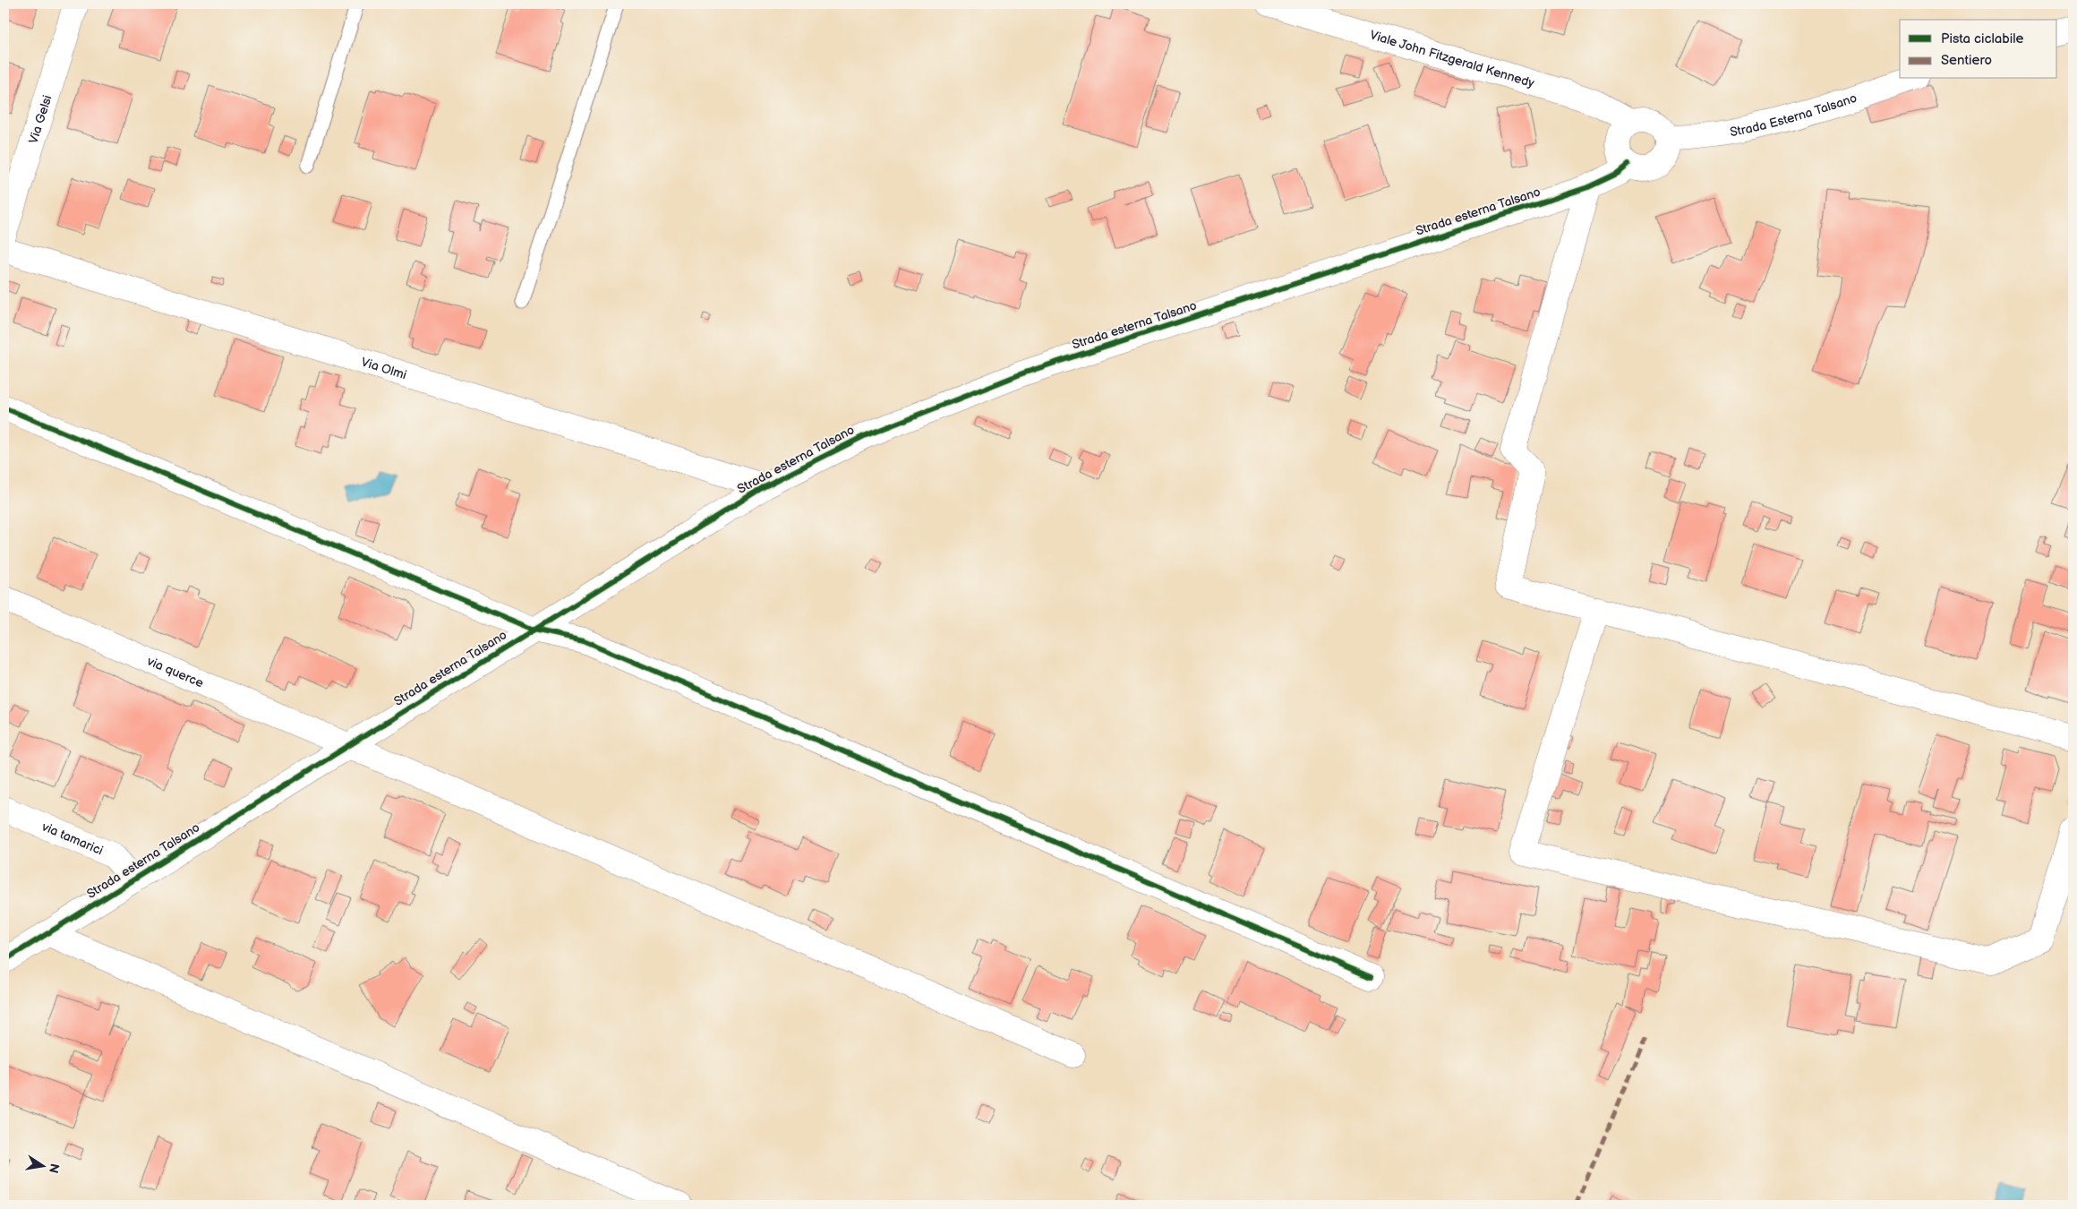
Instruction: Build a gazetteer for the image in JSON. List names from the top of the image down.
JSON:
{
  "streets": {
    "street": [
      "Viale John Fitzgerald Kennedy",
      "Strada Esterna Talsano",
      "Via Gelsi",
      "Strada esterna Talsano",
      "Via Olmi",
      "via querce",
      "via tamarici"
    ]
  },
  "crossings": [
    ["Viale John Fitzgerald Kennedy", "Strada Esterna Talsano"],
    ["Viale John Fitzgerald Kennedy", "Strada esterna Talsano"],
    ["Strada Esterna Talsano", "Strada esterna Talsano"],
    ["Strada esterna Talsano", "Via Olmi"],
    ["Strada esterna Talsano", "via querce"],
    ["Strada esterna Talsano", "via tamarici"]
  ],
  "legend": ["Pista ciclabile", "Sentiero"],
  "north": "right"
}
